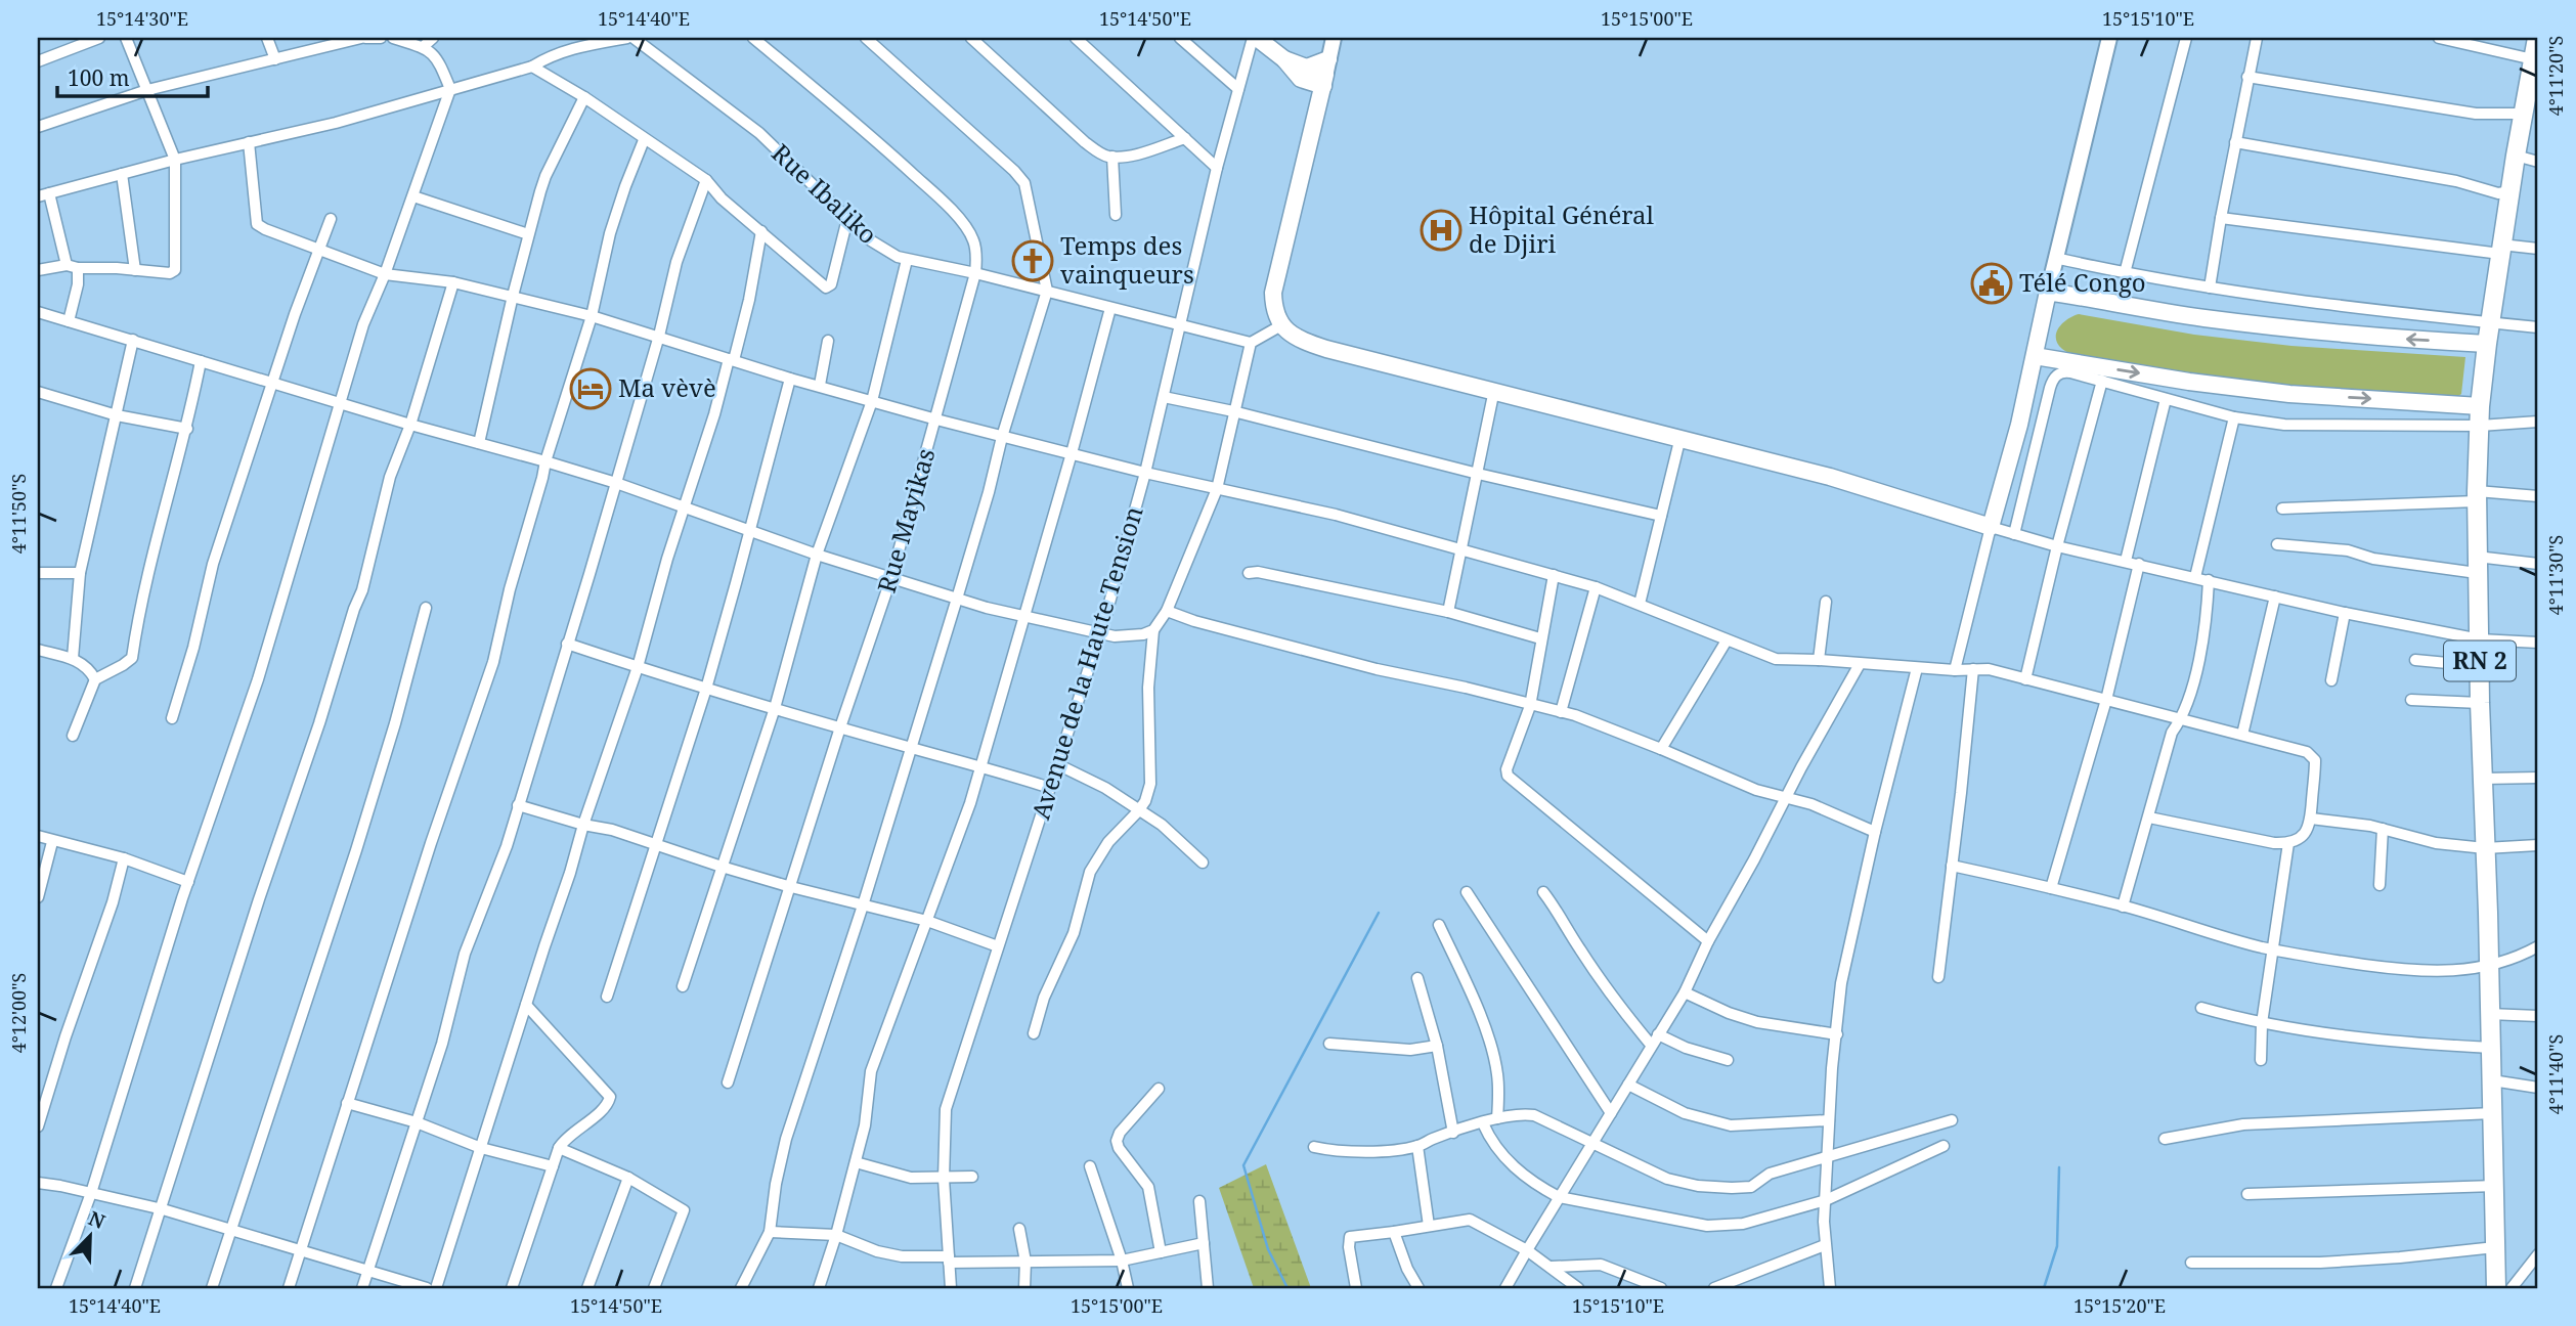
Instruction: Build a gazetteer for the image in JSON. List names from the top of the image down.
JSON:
{
  "streets": {
    "highway": ["RN 2"],
    "street": ["Rue Ibaliko", "Rue Mayikas", "Avenue de la Haute Tension"]
  },
  "crossings": [
    ["Rue Ibaliko", "Rue Mayikas"],
    ["Rue Ibaliko", "Avenue de la Haute Tension"]
  ],
  "places": {
    "hospital": ["Hôpital Général de Djiri"],
    "church": ["Temps des vainqueurs"],
    "public building": ["Télé Congo"],
    "hotel": ["Ma vèvè"]
  },
  "scale_bar": "100 m",
  "north": "top right",
  "coordinates": [
    "15°14'30\"E",
    "15°14'40\"E",
    "15°14'50\"E",
    "15°15'00\"E",
    "15°15'10\"E",
    "4°11'20\"S",
    "4°11'50\"S",
    "4°11'30\"S",
    "4°12'00\"S",
    "4°11'40\"S",
    "15°15'20\"E"
  ]
}
